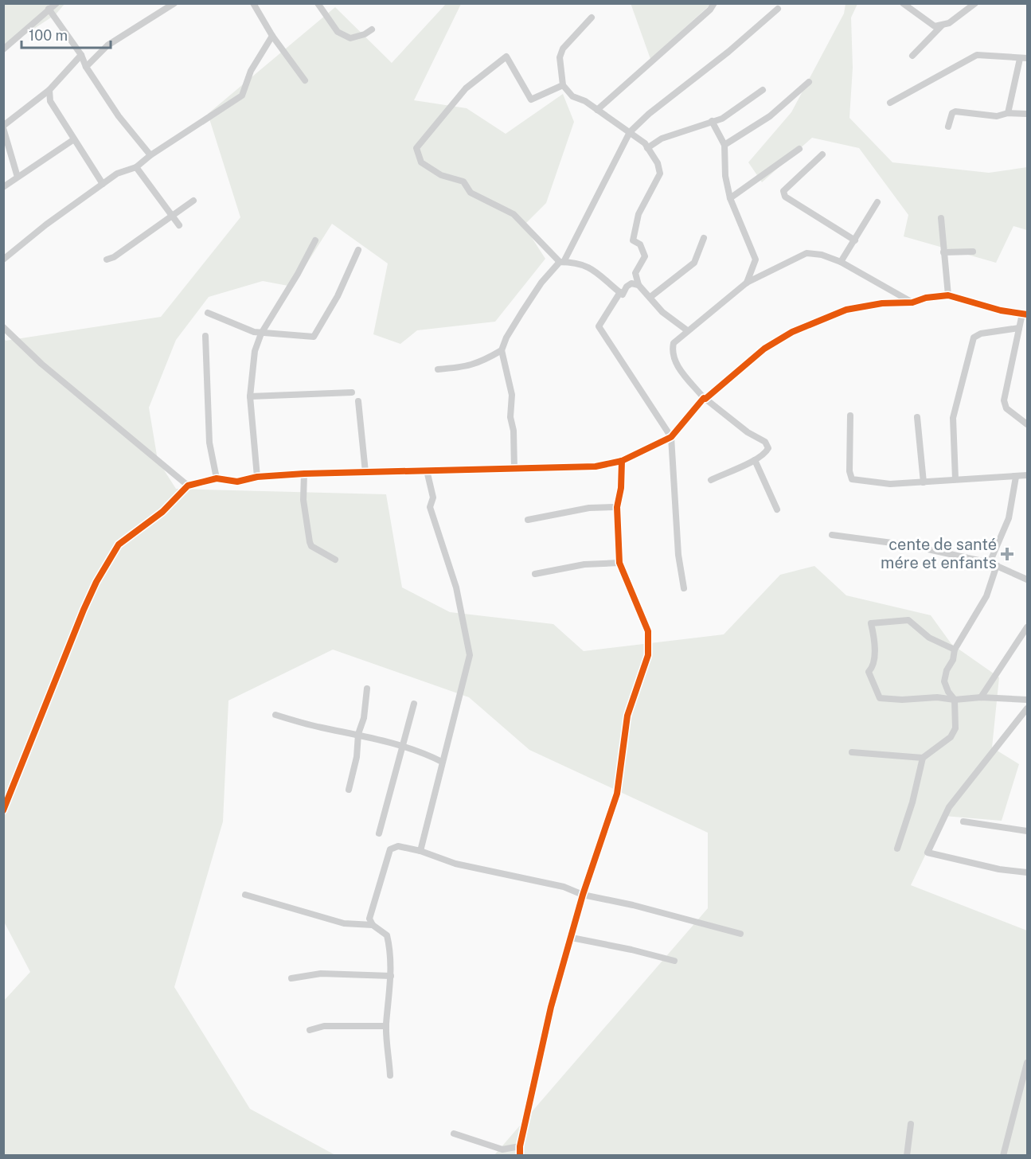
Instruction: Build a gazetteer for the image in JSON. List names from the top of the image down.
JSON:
{
  "places": {
    "health": ["cente de santé mére et enfants"]
  },
  "scale_bar": "100 m"
}
